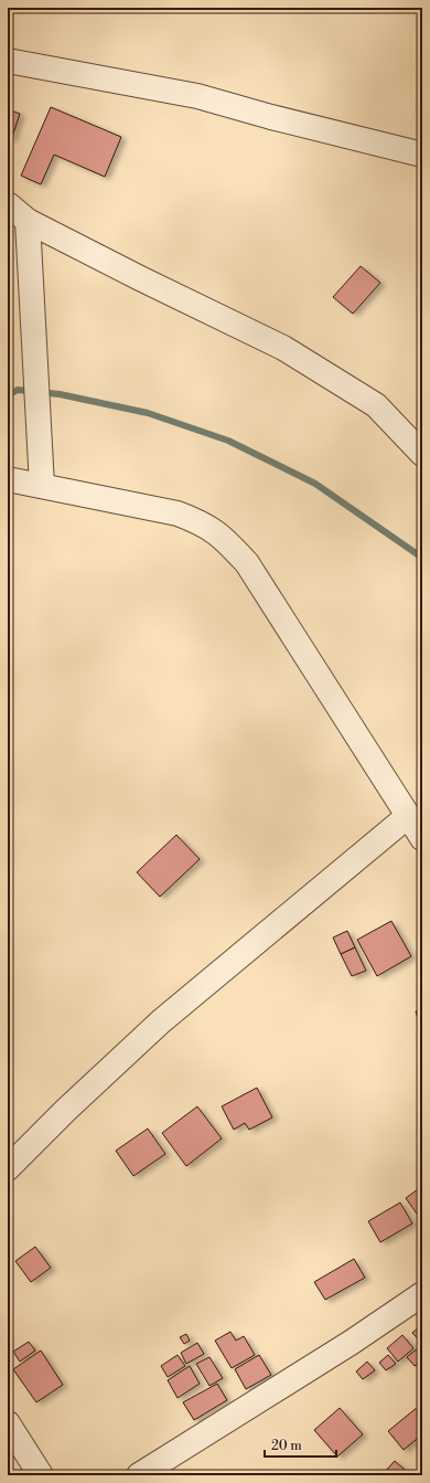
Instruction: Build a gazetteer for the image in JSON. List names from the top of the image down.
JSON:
{
  "scale_bar": "20 m"
}
